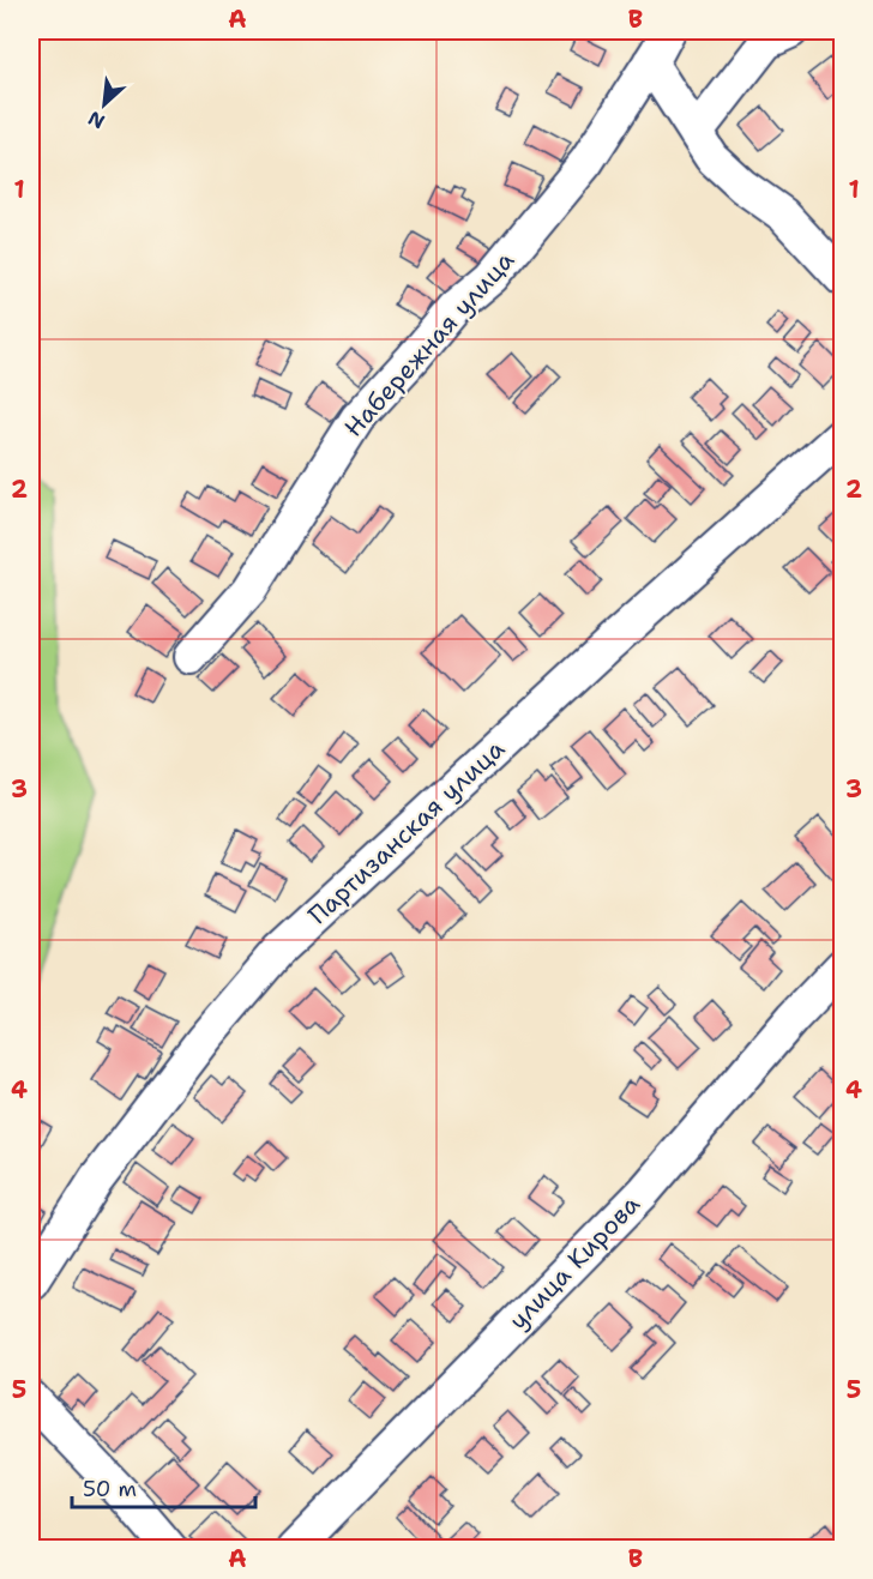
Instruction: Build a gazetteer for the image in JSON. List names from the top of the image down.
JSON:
{
  "streets": {
    "street": ["Набережная улица", "Партизанская улица", "улица Кирова"]
  },
  "scale_bar": "50 m",
  "north": "bottom left",
  "grid": {
    "columns": ["A", "B"],
    "rows": [
      "1",
      "2",
      "3",
      "4",
      "5"
    ]
  }
}
